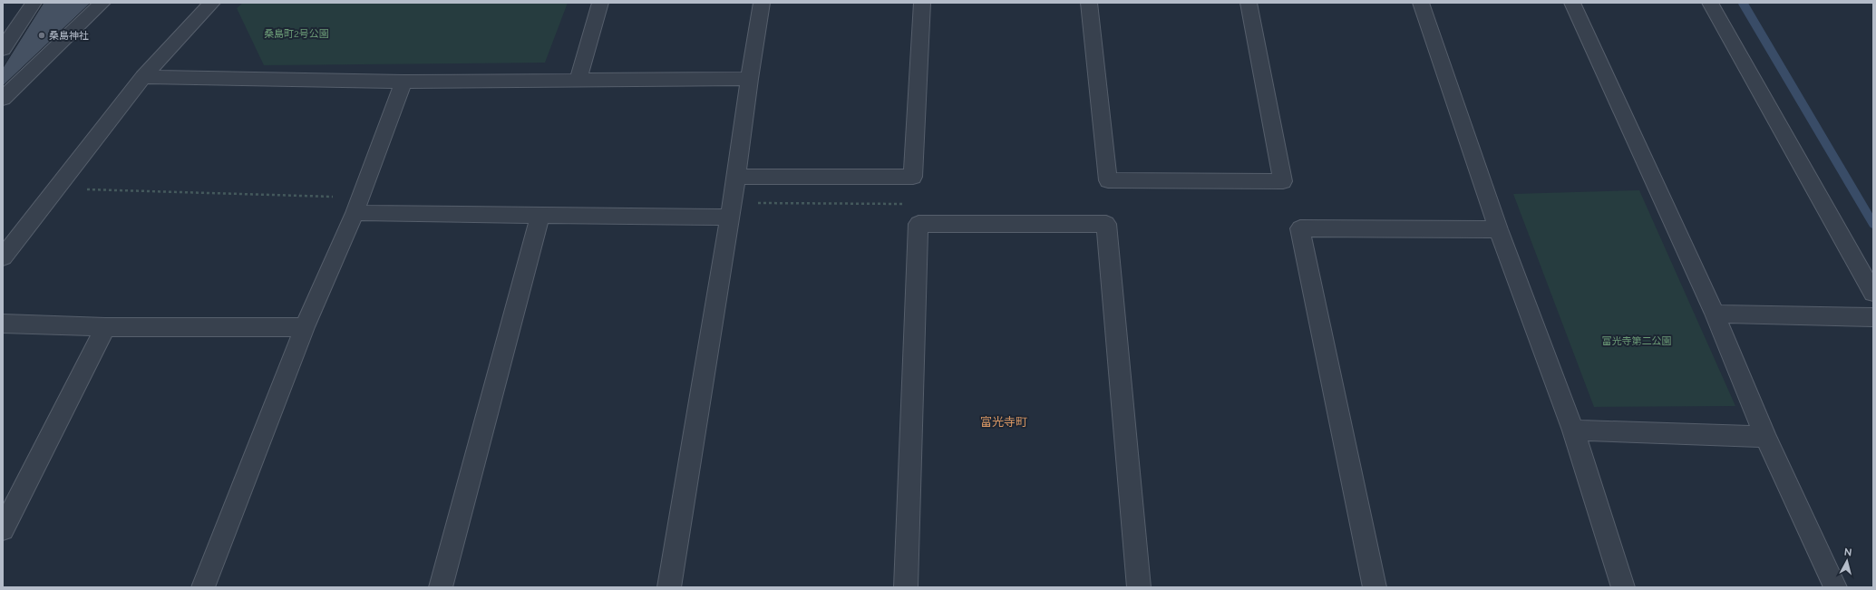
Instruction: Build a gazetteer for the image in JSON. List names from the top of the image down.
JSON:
{
  "districts": ["富光寺町"],
  "parks": ["桑島町2号公園", "富光寺第二公園"],
  "places": ["桑島神社"],
  "north": "top"
}
